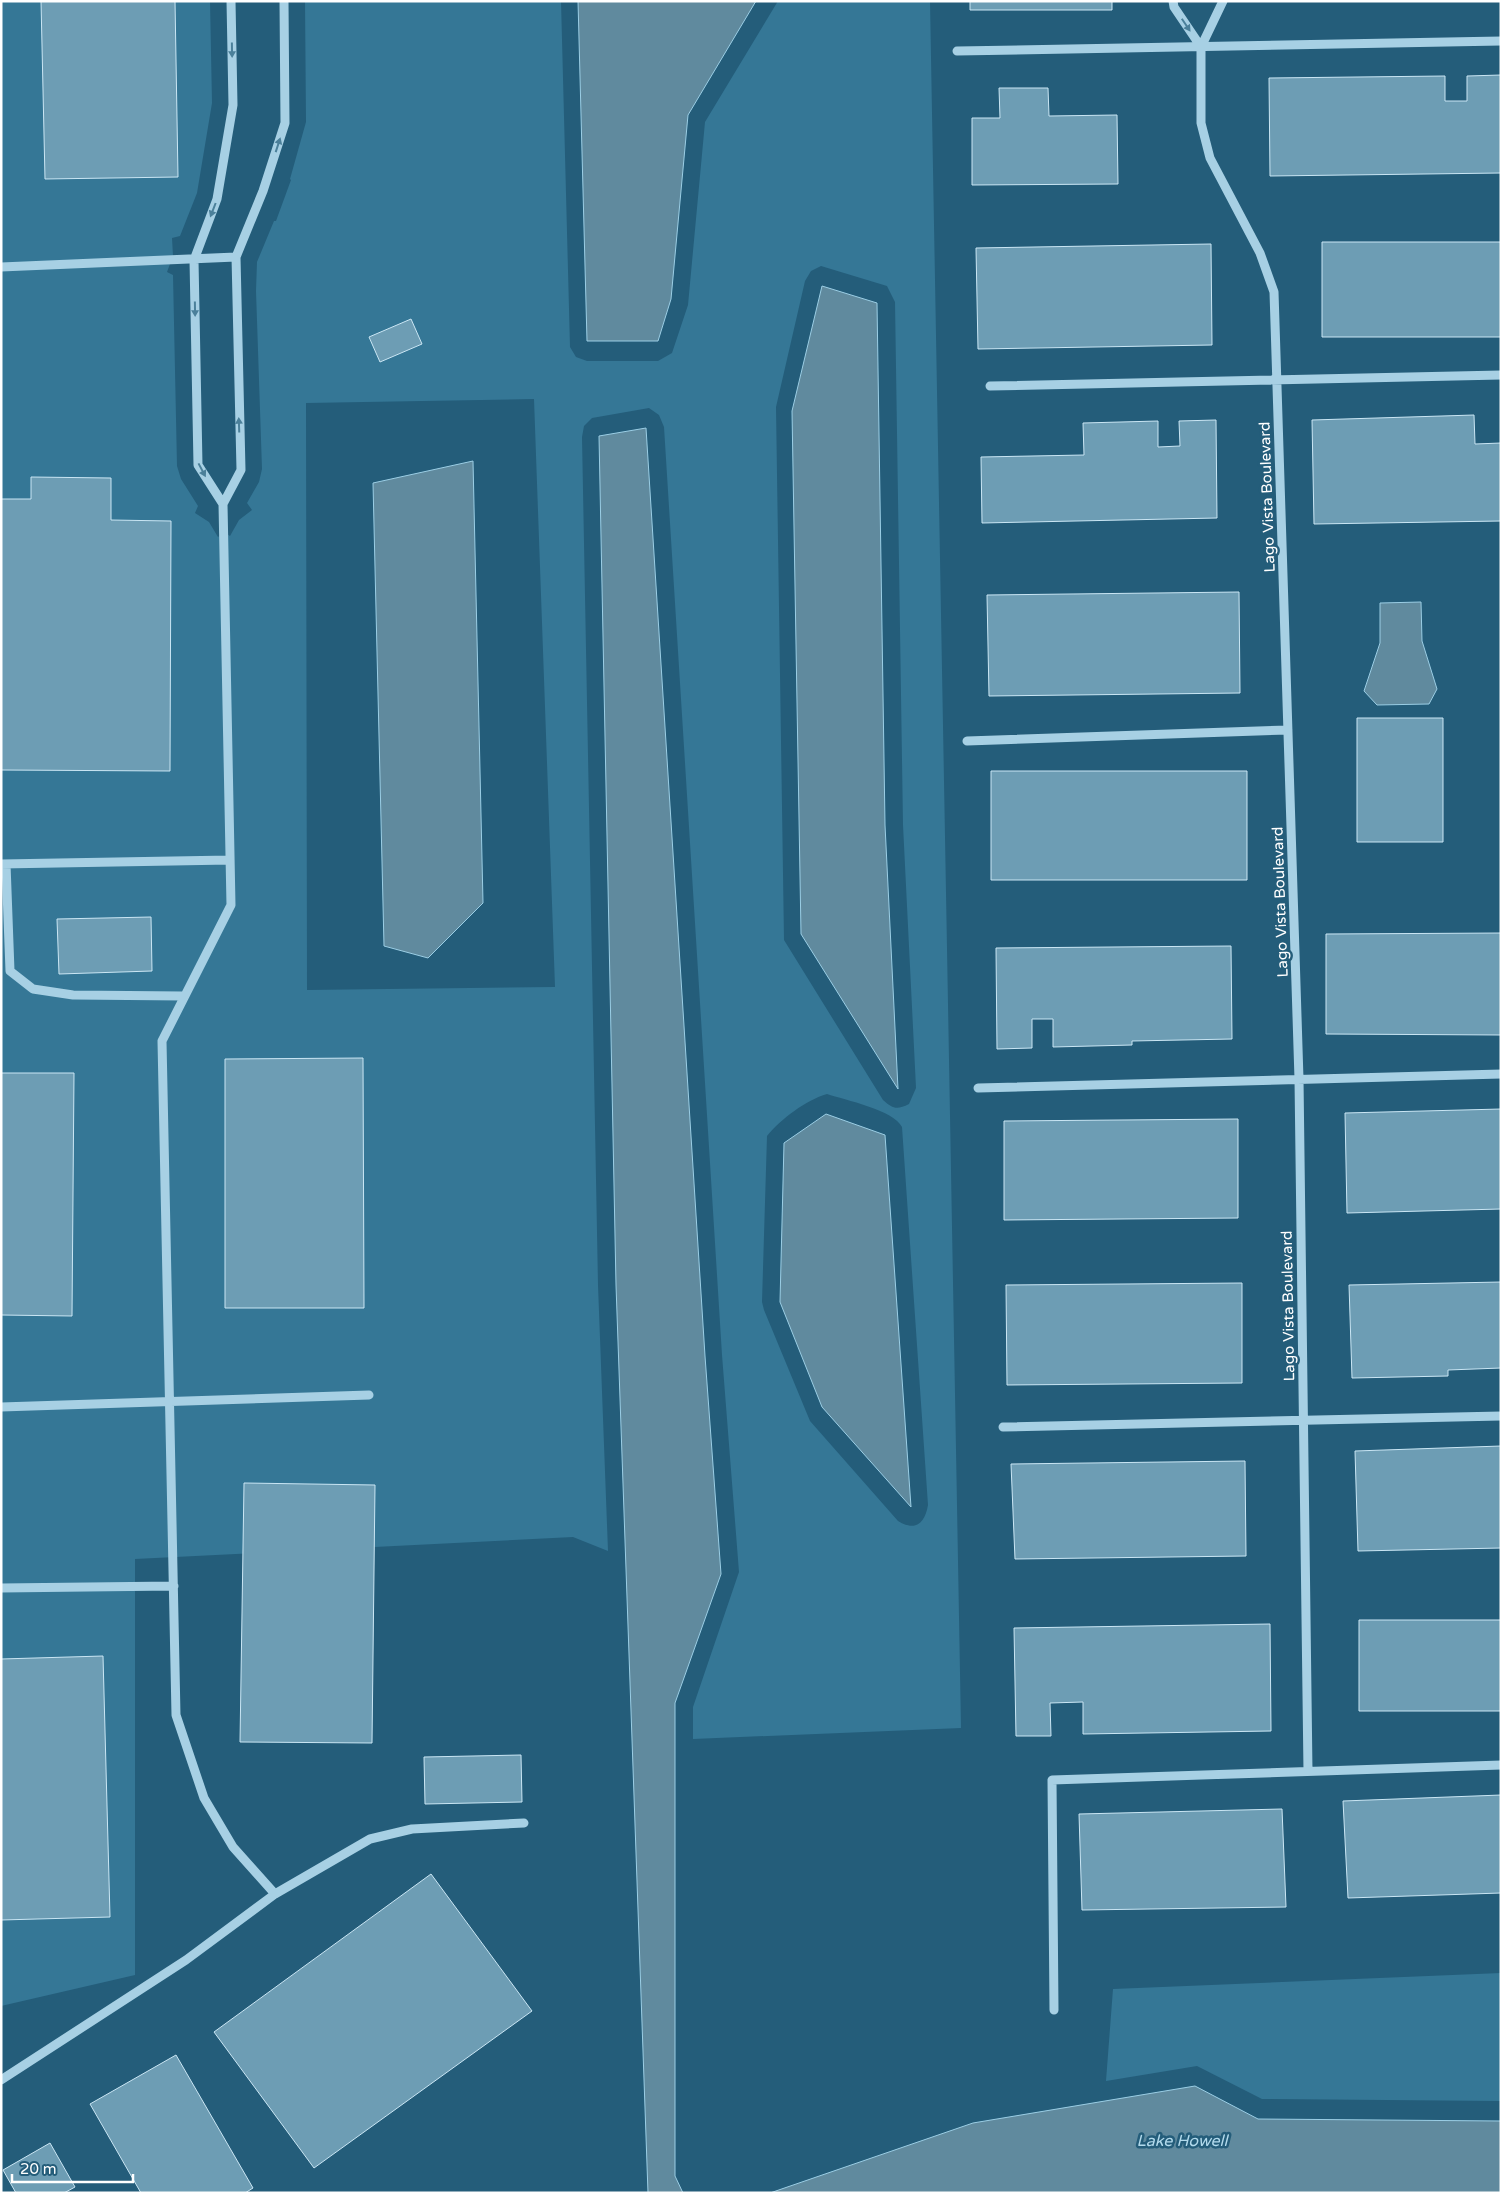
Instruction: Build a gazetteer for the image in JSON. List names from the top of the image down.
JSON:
{
  "streets": {
    "street": ["Lago Vista Boulevard"]
  },
  "water": ["Lake Howell"],
  "scale_bar": "20 m"
}
